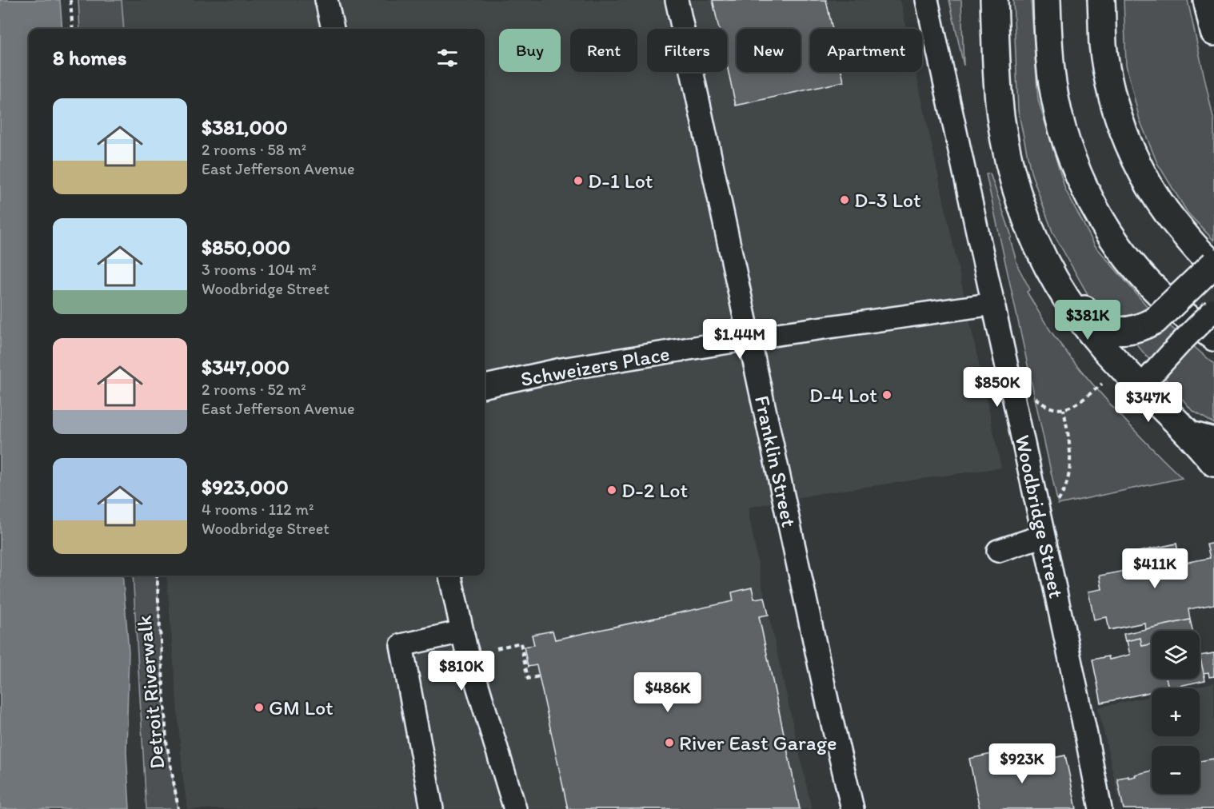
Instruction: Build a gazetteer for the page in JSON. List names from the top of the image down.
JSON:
{
  "streets": {
    "street": ["Schweizers Place", "Franklin Street", "Woodbridge Street"],
    "path": ["Detroit Riverwalk"]
  },
  "crossings": [
    ["Schweizers Place", "Franklin Street"],
    ["Schweizers Place", "Woodbridge Street"]
  ],
  "places": [
    "D-1 Lot",
    "D-3 Lot",
    "D-4 Lot",
    "D-2 Lot",
    "GM Lot",
    "River East Garage"
  ],
  "page": {
    "chip": [
      "Buy",
      "Rent",
      "Filters",
      "New",
      "Apartment"
    ],
    "heading": "8 homes",
    "list": [
      {
        "name": "$381,000",
        "note": "2 rooms · 58 m² · East Jefferson Avenue"
      },
      {
        "name": "$850,000",
        "note": "3 rooms · 104 m² · Woodbridge Street"
      },
      {
        "name": "$347,000",
        "note": "2 rooms · 52 m² · East Jefferson Avenue"
      },
      {
        "name": "$923,000",
        "note": "4 rooms · 112 m² · Woodbridge Street"
      }
    ],
    "price": [
      "$381K",
      "$1.44M",
      "$850K",
      "$347K",
      "$411K",
      "$810K",
      "$486K",
      "$923K"
    ],
    "map_buttons": ["+", "−"]
  }
}
